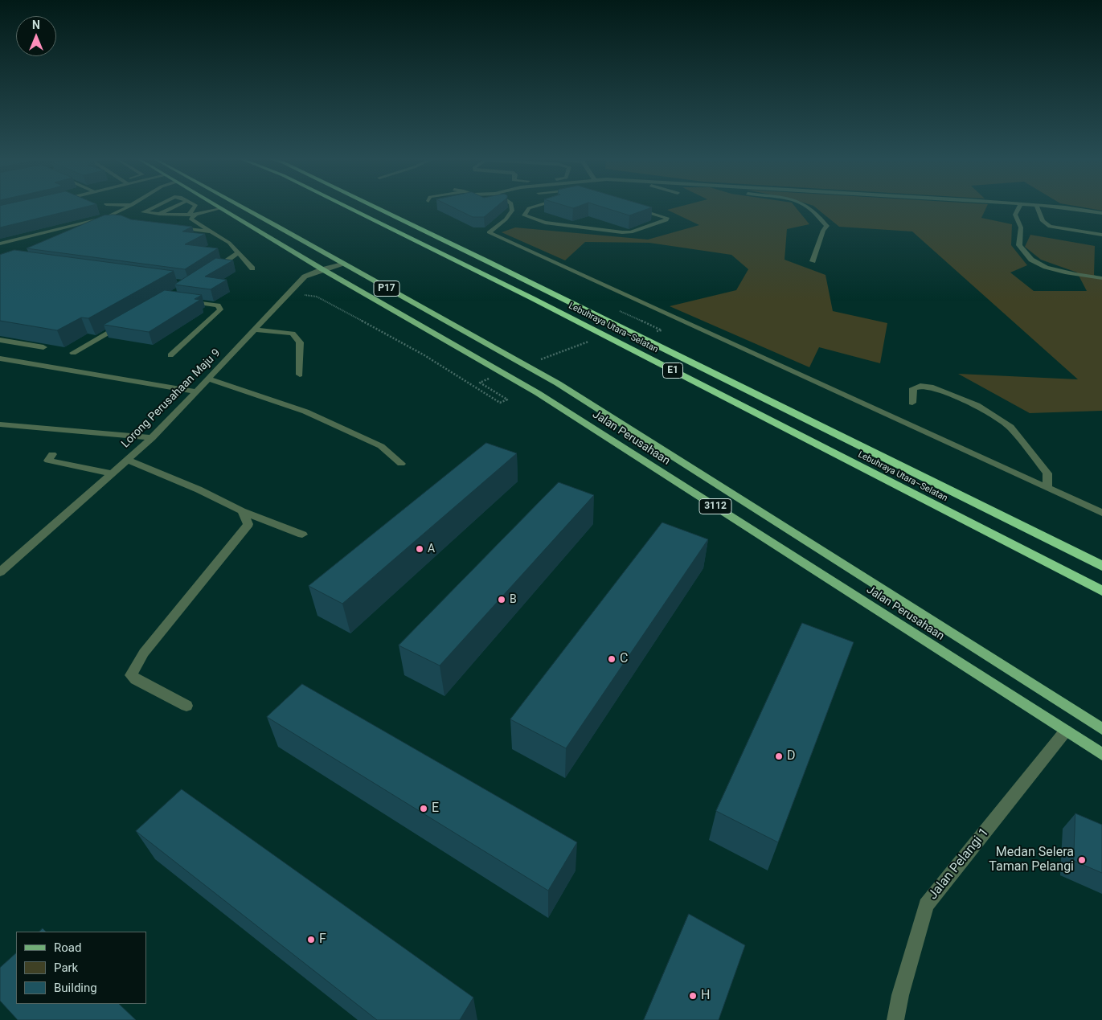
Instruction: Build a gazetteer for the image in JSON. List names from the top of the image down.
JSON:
{
  "streets": {
    "highway": ["Lebuhraya Utara–Selatan", "E1"],
    "main road": ["P17", "Jalan Perusahaan", "3112"],
    "street": ["Lorong Perusahaan Maju 9", "Jalan Pelangi 1"]
  },
  "crossings": [
    ["Lorong Perusahaan Maju 9", "Jalan Perusahaan"],
    ["Jalan Perusahaan", "Jalan Pelangi 1"]
  ],
  "places": [
    "A",
    "B",
    "C",
    "D",
    "E",
    "Medan Selera Taman Pelangi",
    "F",
    "H"
  ],
  "legend": ["Road", "Park", "Building"],
  "north": "top"
}
